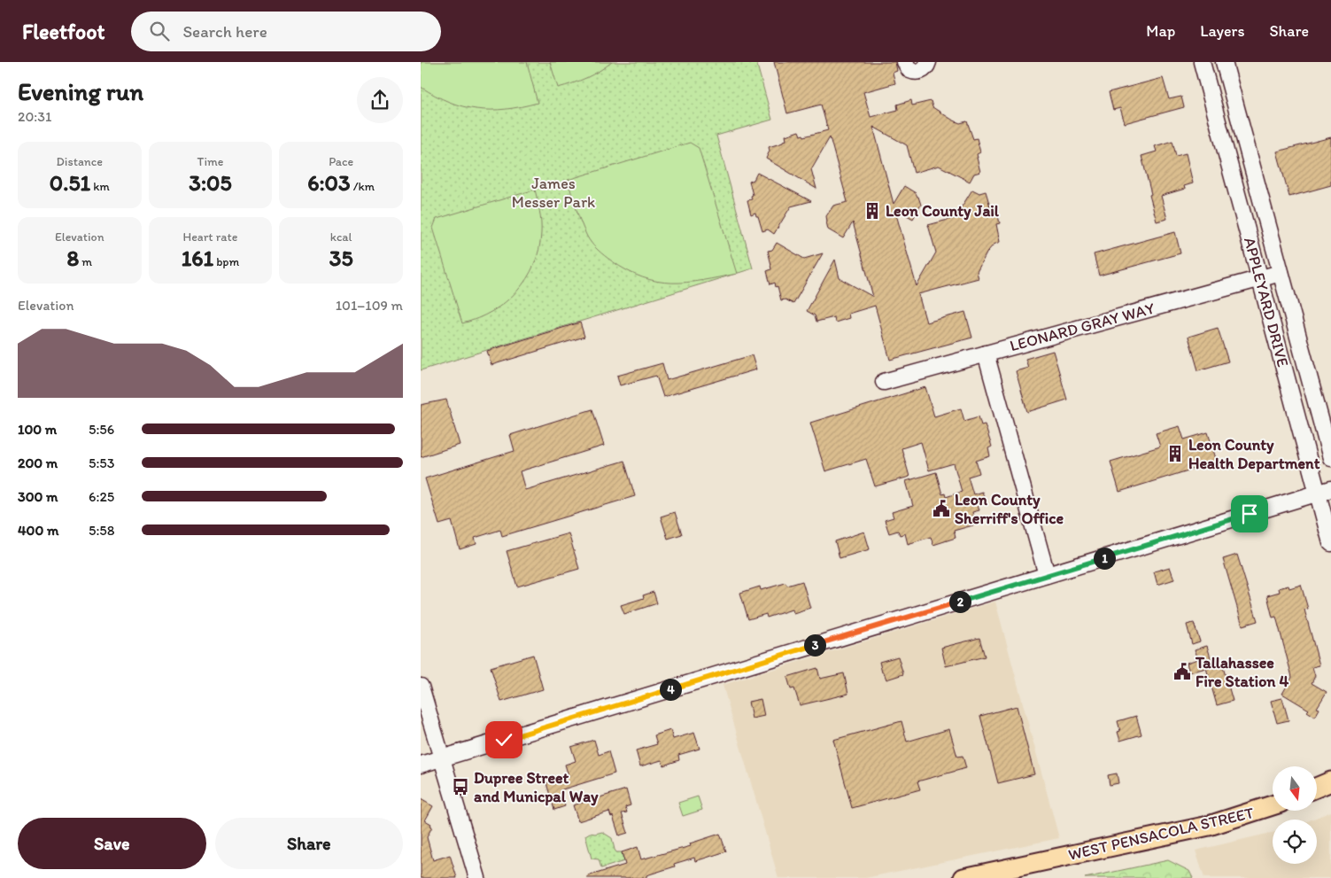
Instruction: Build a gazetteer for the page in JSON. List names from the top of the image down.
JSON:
{
  "streets": {
    "main road": ["WEST PENSACOLA STREET"],
    "street": ["APPLEYARD DRIVE", "LEONARD GRAY WAY"]
  },
  "crossings": [
    ["APPLEYARD DRIVE", "LEONARD GRAY WAY"]
  ],
  "parks": ["James Messer Park"],
  "places": {
    "building": ["Leon County Jail", "Leon County Health Department"],
    "public building": ["Leon County Sherriff's Office", "Tallahassee Fire Station 4"],
    "bus stop": ["Dupree Street and Municpal Way"]
  },
  "north": "bottom",
  "page": {
    "header": "Fleetfoot",
    "search": "Search here",
    "nav": ["Map", "Layers", "Share"],
    "heading": ["Evening run", "20:31"],
    "stats": [
      ["Distance", "0.51 km"],
      ["Time", "3:05"],
      ["Pace", "6:03 /km"],
      ["Elevation", "8 m"],
      ["Heart rate", "161 bpm"],
      ["kcal", "35"]
    ],
    "chart": ["Elevation", "101–109 m"],
    "list": [
      {
        "name": "100 m",
        "note": "5:56"
      },
      {
        "name": "200 m",
        "note": "5:53"
      },
      {
        "name": "300 m",
        "note": "6:25"
      },
      {
        "name": "400 m",
        "note": "5:58"
      }
    ],
    "pins": [
      "1",
      "2",
      "3",
      "4"
    ],
    "buttons": ["Save", "Share"]
  }
}
